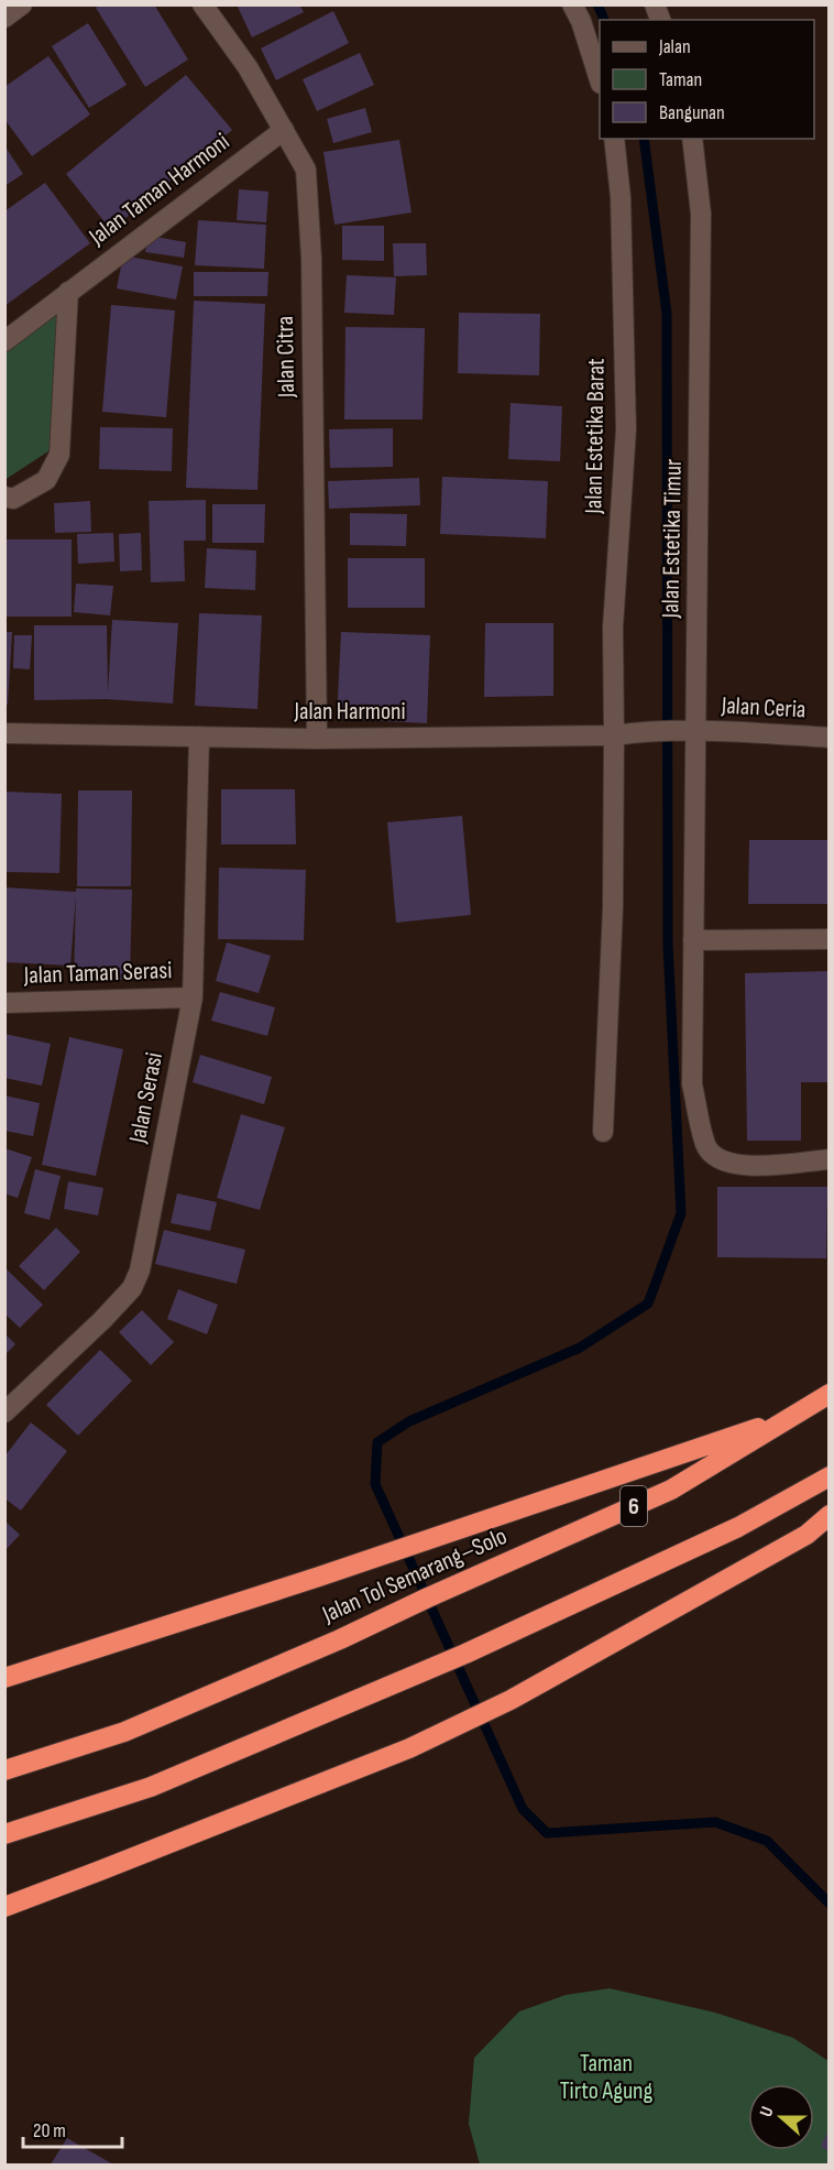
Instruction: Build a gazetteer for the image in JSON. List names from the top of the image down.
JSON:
{
  "streets": {
    "highway": ["6", "Jalan Tol Semarang–Solo"],
    "street": [
      "Jalan Taman Harmoni",
      "Jalan Citra",
      "Jalan Estetika Barat",
      "Jalan Estetika Timur",
      "Jalan Ceria",
      "Jalan Harmoni",
      "Jalan Taman Serasi",
      "Jalan Serasi"
    ]
  },
  "crossings": [
    ["Jalan Taman Harmoni", "Jalan Citra"],
    ["Jalan Citra", "Jalan Harmoni"],
    ["Jalan Estetika Barat", "Jalan Harmoni"],
    ["Jalan Estetika Timur", "Jalan Ceria"],
    ["Jalan Estetika Timur", "Jalan Harmoni"],
    ["Jalan Ceria", "Jalan Harmoni"],
    ["Jalan Harmoni", "Jalan Serasi"],
    ["Jalan Taman Serasi", "Jalan Serasi"]
  ],
  "parks": ["Taman Tirto Agung"],
  "legend": ["Jalan", "Taman", "Bangunan"],
  "scale_bar": "20 m",
  "north": "left"
}
